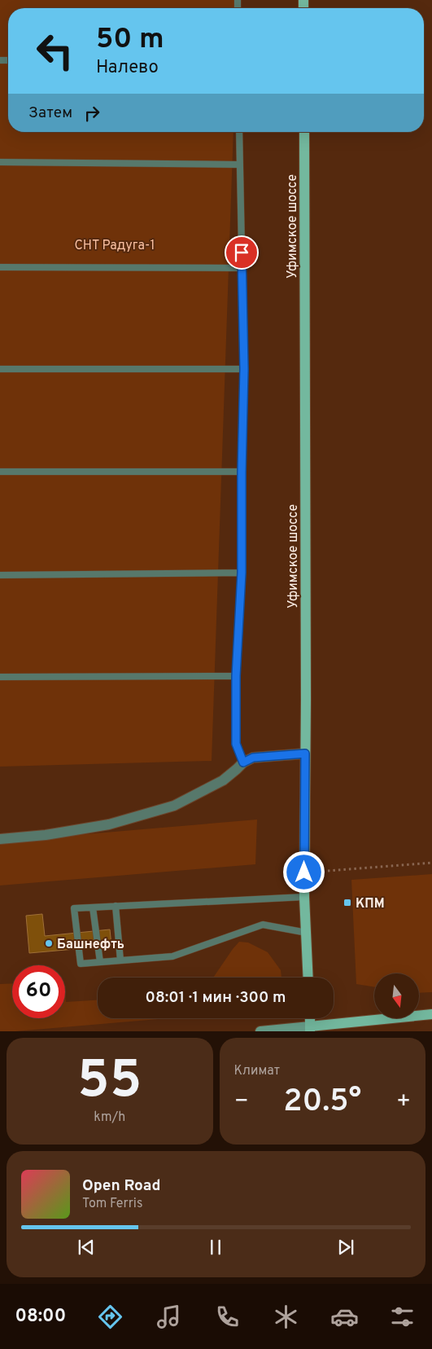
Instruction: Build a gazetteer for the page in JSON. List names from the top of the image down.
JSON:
{
  "streets": {
    "main road": ["Уфимское шоссе"]
  },
  "parks": ["СНТ Радуга-1"],
  "places": {
    "transit": ["КПМ"],
    "other": ["Башнефть"]
  },
  "north": "bottom",
  "page": {
    "turn": ["50 m", "Налево"],
    "then": "Затем",
    "limit": "60",
    "trip": "08:01 · 1 мин · 300 m",
    "tile": [
      ["55", "km/h"],
      "Климат"
    ],
    "heat": ["−", "20.5°", "+"],
    "song": ["Open Road", "Tom Ferris"],
    "tabs": "08:00"
  }
}
